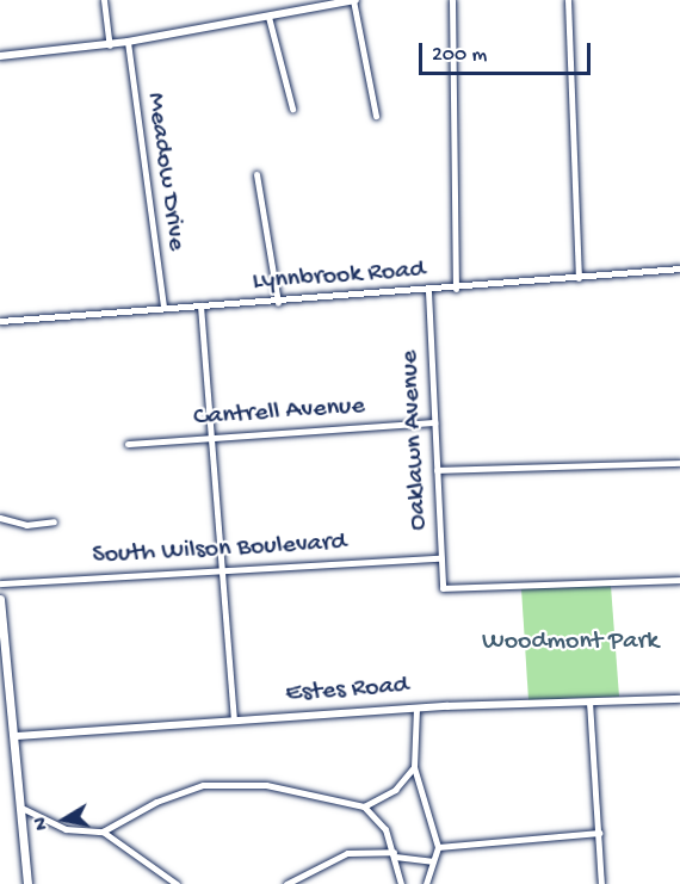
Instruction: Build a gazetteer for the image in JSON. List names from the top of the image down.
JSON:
{
  "streets": {
    "street": [
      "Meadow Drive",
      "Lynnbrook Road",
      "Cantrell Avenue",
      "Oaklawn Avenue",
      "South Wilson Boulevard",
      "Estes Road"
    ]
  },
  "crossings": [
    ["Meadow Drive", "Lynnbrook Road"],
    ["Lynnbrook Road", "Oaklawn Avenue"],
    ["Cantrell Avenue", "Oaklawn Avenue"],
    ["Oaklawn Avenue", "South Wilson Boulevard"]
  ],
  "parks": ["Woodmont Park"],
  "scale_bar": "200 m",
  "north": "left"
}
